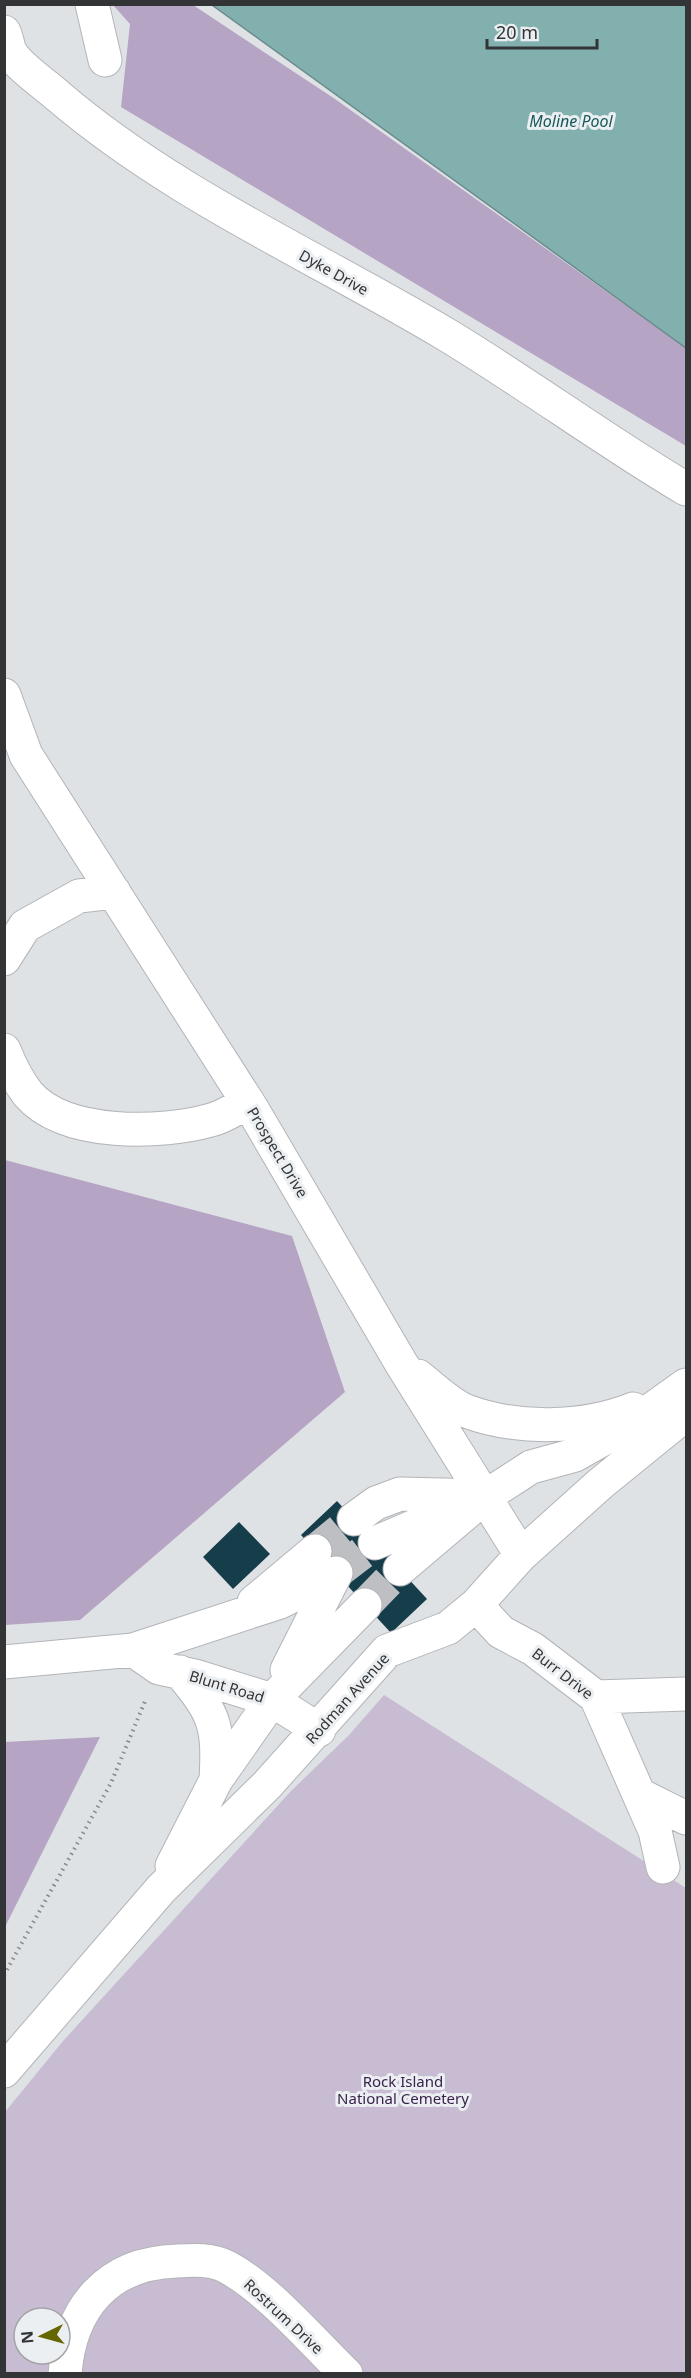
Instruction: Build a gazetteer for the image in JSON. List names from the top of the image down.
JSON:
{
  "streets": {
    "street": [
      "Dyke Drive",
      "Prospect Drive",
      "Burr Drive",
      "Blunt Road",
      "Rodman Avenue",
      "Rostrum Drive"
    ]
  },
  "crossings": [
    ["Prospect Drive", "Rodman Avenue"],
    ["Burr Drive", "Rodman Avenue"],
    ["Blunt Road", "Rodman Avenue"]
  ],
  "water": ["Moline Pool"],
  "parks": ["Rock Island National Cemetery"],
  "scale_bar": "20 m",
  "north": "left"
}
